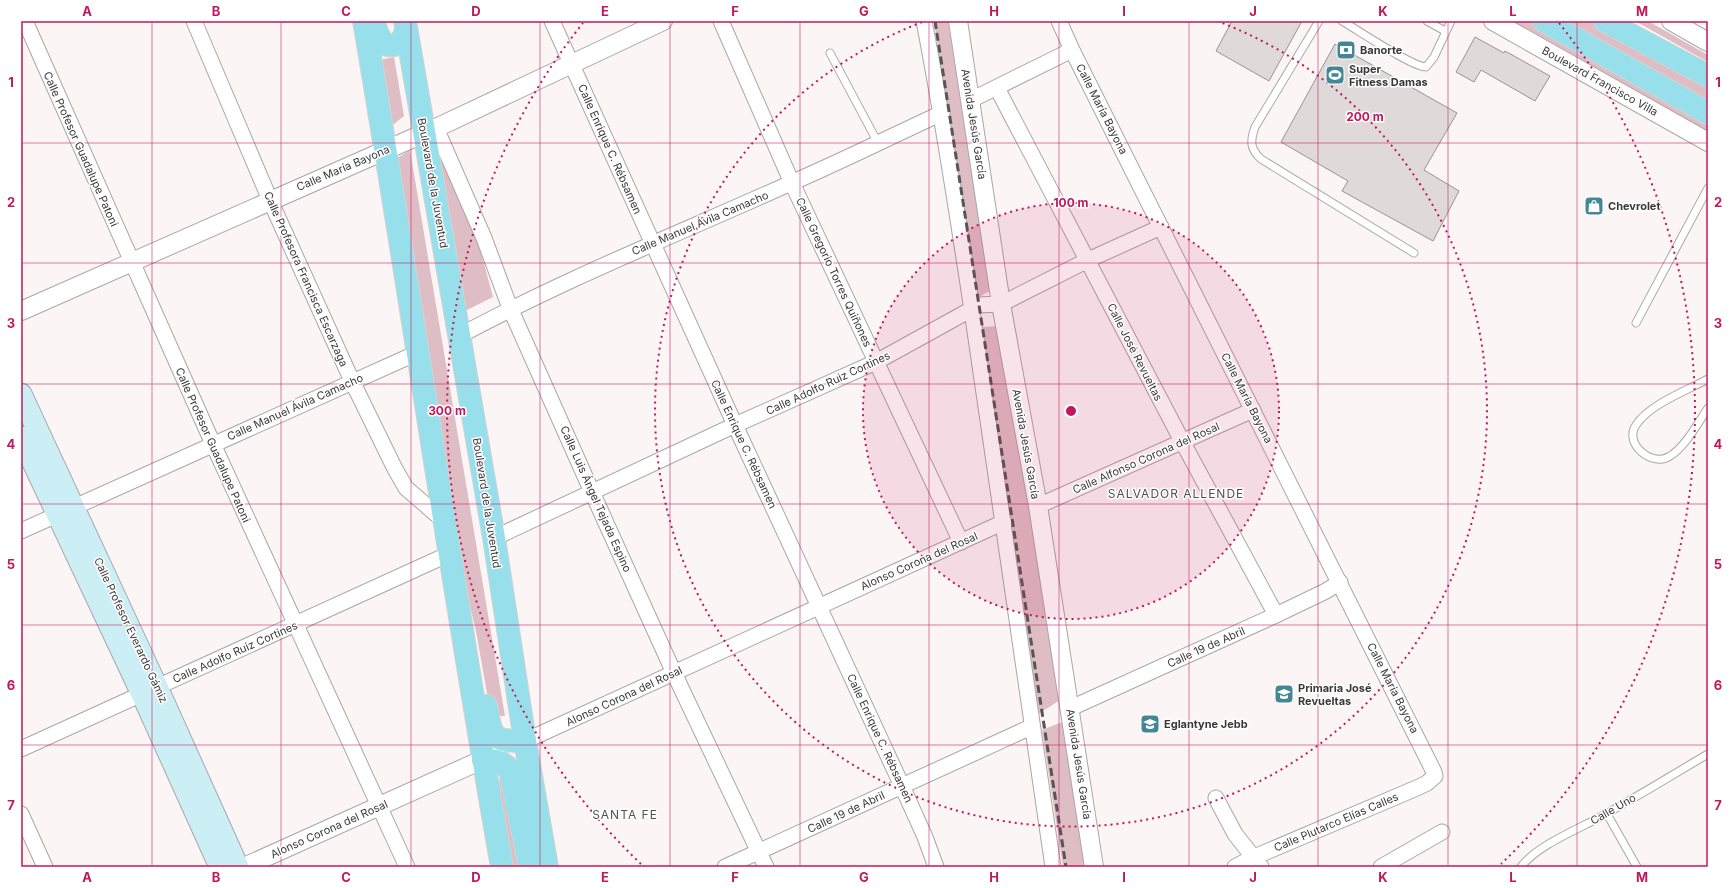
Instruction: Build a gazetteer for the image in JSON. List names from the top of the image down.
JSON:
{
  "streets": {
    "main road": ["Boulevard de la Juventud", "Calle Profesor Everardo Gámiz"],
    "street": [
      "Boulevard Francisco Villa",
      "Calle María Bayona",
      "Avenida Jesús García",
      "Calle Profesor Guadalupe Patoni",
      "Calle Enrique C. Rébsamen",
      "Calle Manuel Ávila Camacho",
      "Calle Gregorio Torres Quiñones",
      "Calle Profesora Francisca Escarzaga",
      "Calle José Revueltas",
      "Calle Adolfo Ruiz Cortines",
      "Calle Alfonso Corona del Rosal",
      "Calle Luis Ángel Tejada Espino",
      "Alonso Corona del Rosal",
      "Calle 19 de Abril",
      "Calle Plutarco Elías Calles"
    ],
    "lane": ["Calle Uno"]
  },
  "crossings": [
    ["Calle María Bayona", "Calle Profesor Guadalupe Patoni"],
    ["Calle María Bayona", "Calle Enrique C. Rébsamen"],
    ["Calle María Bayona", "Boulevard de la Juventud"],
    ["Calle María Bayona", "Calle Profesora Francisca Escarzaga"],
    ["Calle María Bayona", "Calle Adolfo Ruiz Cortines"],
    ["Calle María Bayona", "Calle Alfonso Corona del Rosal"],
    ["Calle María Bayona", "Calle Luis Ángel Tejada Espino"],
    ["Calle María Bayona", "Calle 19 de Abril"],
    ["Calle María Bayona", "Calle Plutarco Elías Calles"],
    ["Avenida Jesús García", "Calle Adolfo Ruiz Cortines"],
    ["Avenida Jesús García", "Calle Alfonso Corona del Rosal"],
    ["Avenida Jesús García", "Calle 19 de Abril"],
    ["Calle Profesor Guadalupe Patoni", "Calle Manuel Ávila Camacho"],
    ["Calle Profesor Guadalupe Patoni", "Calle Adolfo Ruiz Cortines"],
    ["Calle Profesor Guadalupe Patoni", "Alonso Corona del Rosal"],
    ["Calle Enrique C. Rébsamen", "Calle Manuel Ávila Camacho"],
    ["Calle Enrique C. Rébsamen", "Calle Adolfo Ruiz Cortines"],
    ["Calle Enrique C. Rébsamen", "Alonso Corona del Rosal"],
    ["Calle Enrique C. Rébsamen", "Calle 19 de Abril"],
    ["Boulevard de la Juventud", "Calle Manuel Ávila Camacho"],
    ["Boulevard de la Juventud", "Calle Adolfo Ruiz Cortines"],
    ["Boulevard de la Juventud", "Calle Luis Ángel Tejada Espino"],
    ["Boulevard de la Juventud", "Alonso Corona del Rosal"],
    ["Calle Manuel Ávila Camacho", "Calle Gregorio Torres Quiñones"],
    ["Calle Manuel Ávila Camacho", "Calle Profesora Francisca Escarzaga"],
    ["Calle Manuel Ávila Camacho", "Calle Luis Ángel Tejada Espino"],
    ["Calle Manuel Ávila Camacho", "Calle Profesor Everardo Gámiz"],
    ["Calle Gregorio Torres Quiñones", "Calle Adolfo Ruiz Cortines"],
    ["Calle Gregorio Torres Quiñones", "Alonso Corona del Rosal"],
    ["Calle José Revueltas", "Calle Adolfo Ruiz Cortines"],
    ["Calle José Revueltas", "Calle Alfonso Corona del Rosal"],
    ["Calle José Revueltas", "Calle 19 de Abril"],
    ["Calle Adolfo Ruiz Cortines", "Calle Luis Ángel Tejada Espino"],
    ["Calle Adolfo Ruiz Cortines", "Calle Profesor Everardo Gámiz"],
    ["Calle Luis Ángel Tejada Espino", "Alonso Corona del Rosal"],
    ["Calle Luis Ángel Tejada Espino", "Calle 19 de Abril"]
  ],
  "districts": ["SALVADOR ALLENDE", "SANTA FE"],
  "places": {
    "bank": ["Banorte"],
    "sports": ["Super Fitness Damas"],
    "shop": ["Chevrolet"],
    "school or university": ["Primaria José Revueltas", "Eglantyne Jebb"]
  },
  "grid": {
    "columns": [
      "A",
      "B",
      "C",
      "D",
      "E",
      "F",
      "G",
      "H",
      "I",
      "J",
      "K",
      "L",
      "M"
    ],
    "rows": [
      "1",
      "2",
      "3",
      "4",
      "5",
      "6",
      "7"
    ]
  },
  "rings": ["200 m", "100 m", "300 m"]
}
